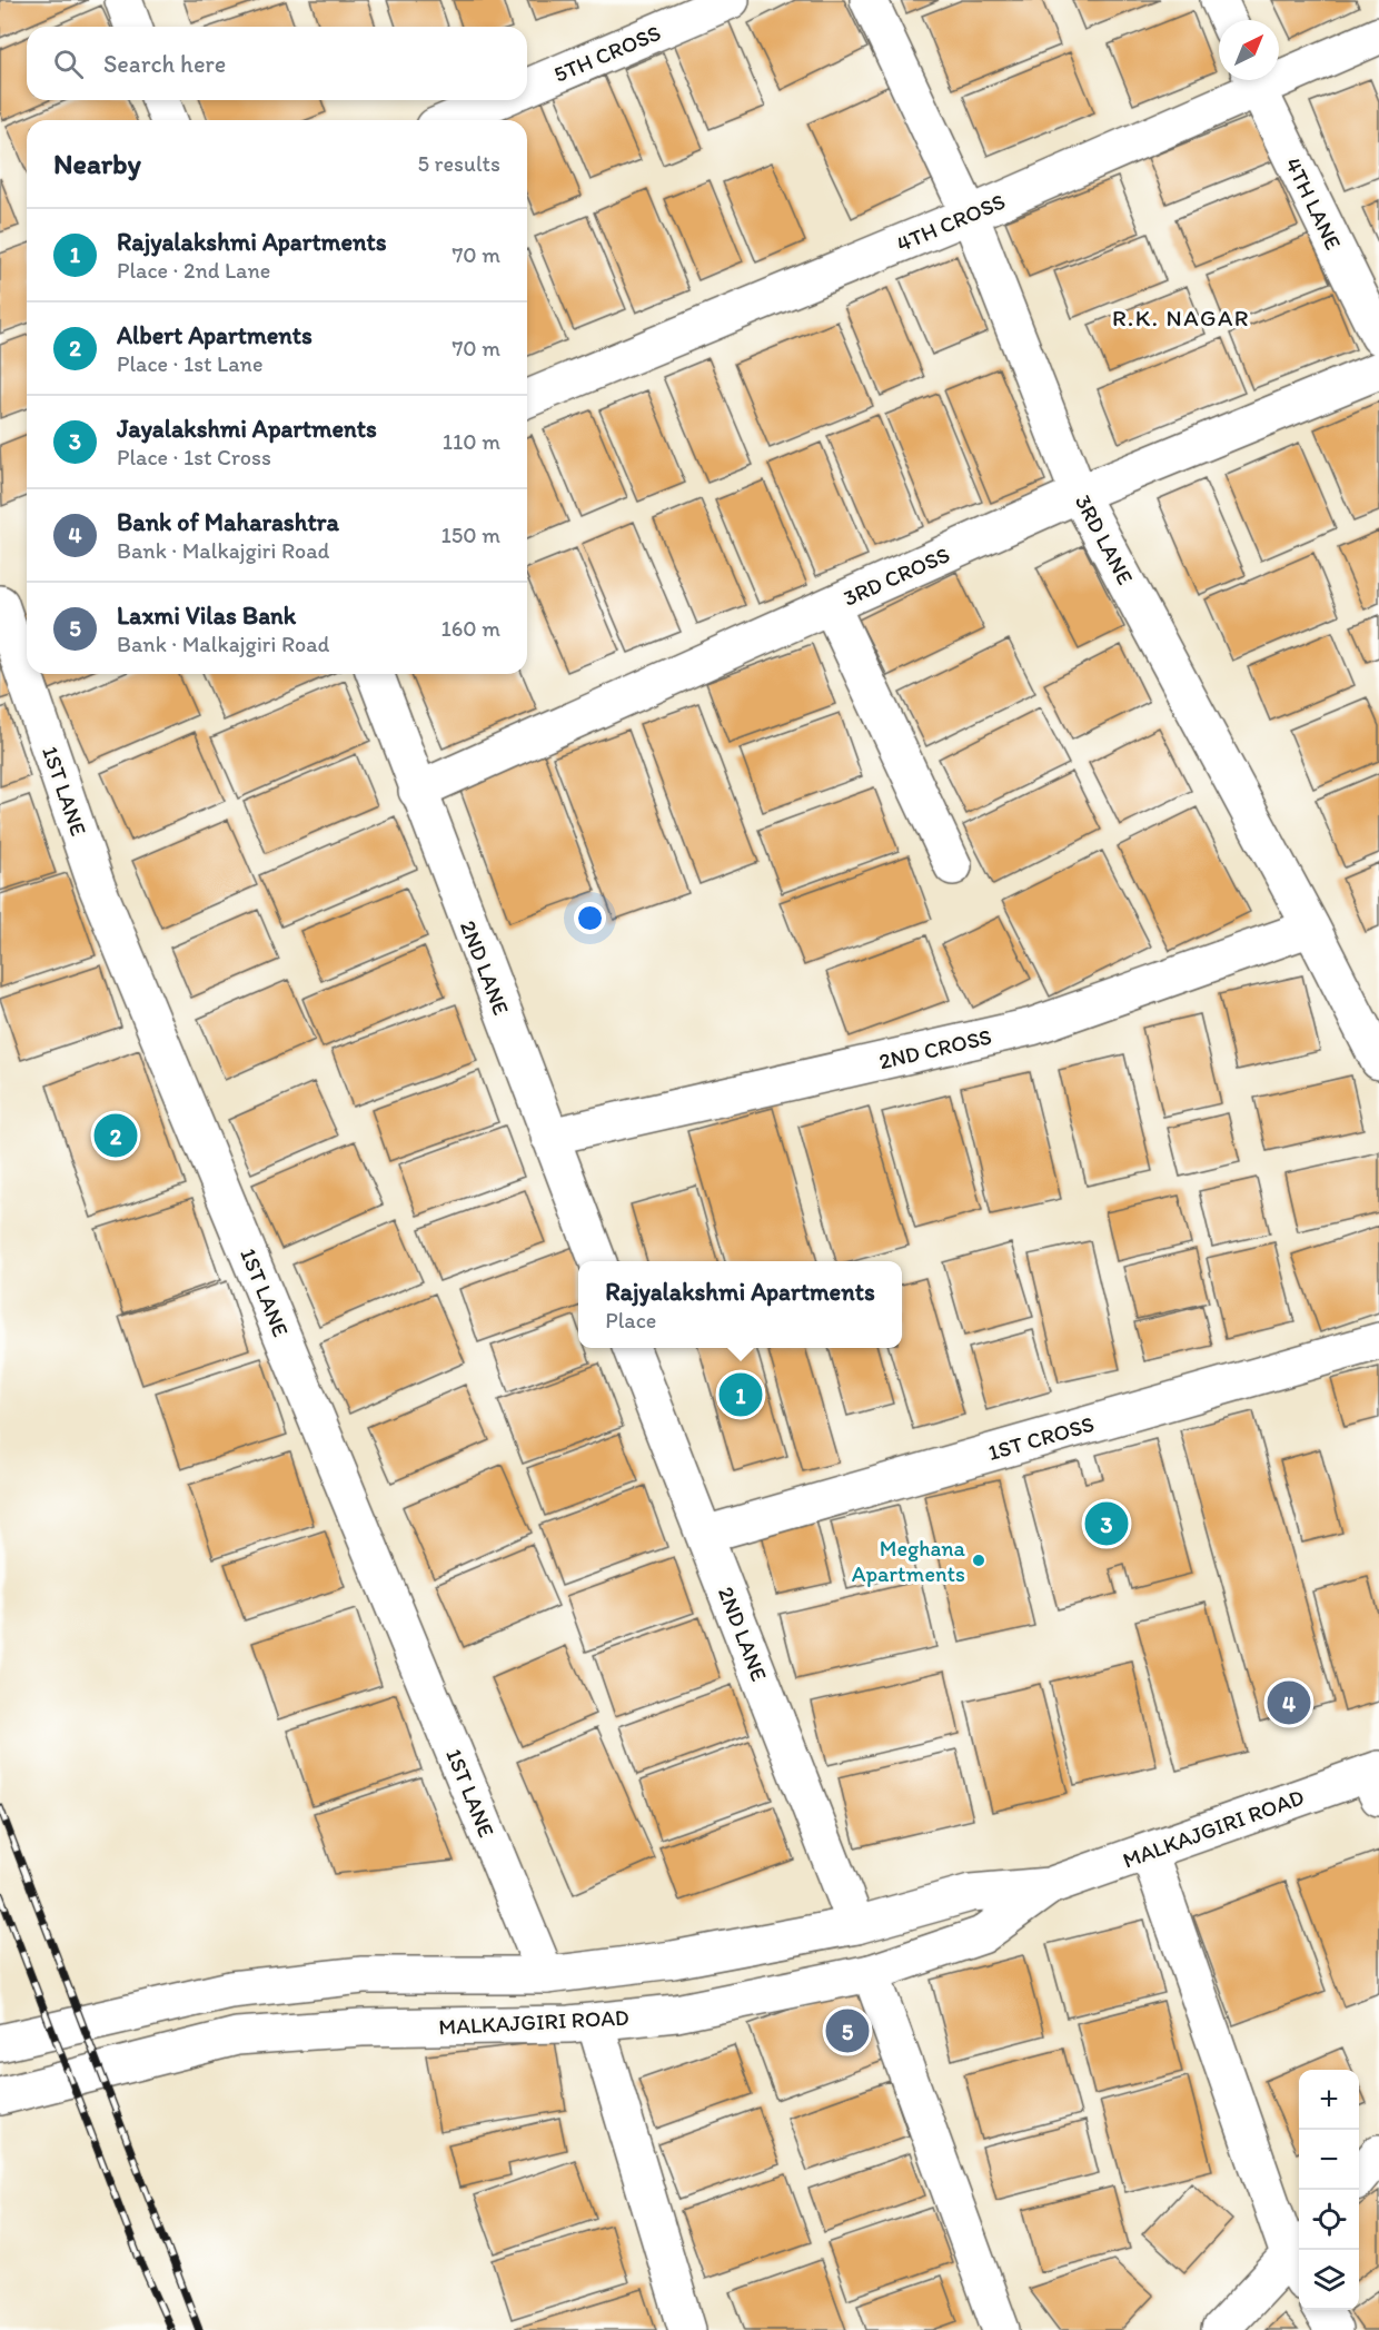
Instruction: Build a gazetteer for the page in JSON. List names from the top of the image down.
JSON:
{
  "streets": {
    "street": [
      "5TH CROSS",
      "4TH LANE",
      "4TH CROSS",
      "3RD LANE",
      "3RD CROSS",
      "1ST LANE",
      "2ND LANE",
      "2ND CROSS",
      "1ST CROSS",
      "MALKAJGIRI ROAD"
    ]
  },
  "crossings": [
    ["4TH LANE", "4TH CROSS"],
    ["4TH CROSS", "3RD LANE"],
    ["3RD LANE", "3RD CROSS"],
    ["3RD LANE", "2ND CROSS"],
    ["3RD CROSS", "2ND LANE"],
    ["1ST LANE", "MALKAJGIRI ROAD"],
    ["2ND LANE", "2ND CROSS"],
    ["2ND LANE", "1ST CROSS"],
    ["2ND LANE", "MALKAJGIRI ROAD"]
  ],
  "districts": ["R.K. NAGAR"],
  "places": ["Meghana Apartments"],
  "north": "top right",
  "page": {
    "search": "Search here",
    "heading": ["Nearby", "5 results"],
    "list": [
      {
        "mark": "1",
        "name": "Rajyalakshmi Apartments",
        "note": "Place · 2nd Lane",
        "value": "70 m"
      },
      {
        "mark": "2",
        "name": "Albert Apartments",
        "note": "Place · 1st Lane",
        "value": "70 m"
      },
      {
        "mark": "3",
        "name": "Jayalakshmi Apartments",
        "note": "Place · 1st Cross",
        "value": "110 m"
      },
      {
        "mark": "4",
        "name": "Bank of Maharashtra",
        "note": "Bank · Malkajgiri Road",
        "value": "150 m"
      },
      {
        "mark": "5",
        "name": "Laxmi Vilas Bank",
        "note": "Bank · Malkajgiri Road",
        "value": "160 m"
      }
    ],
    "pins": [
      "2",
      "1",
      "3",
      "4",
      "5"
    ],
    "popup": ["Rajyalakshmi Apartments", "Place"],
    "map_buttons": ["+", "−"]
  }
}
